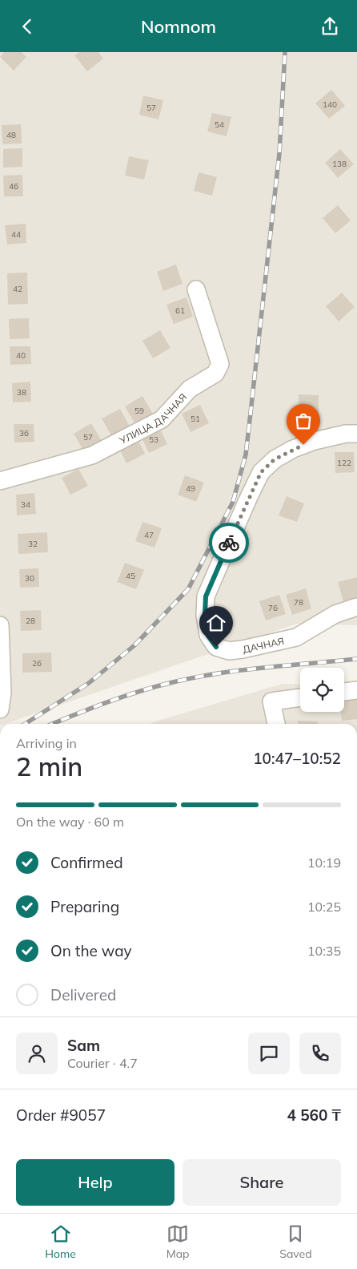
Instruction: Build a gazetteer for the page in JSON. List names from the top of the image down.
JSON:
{
  "streets": {
    "street": ["УЛИЦА ДАЧНАЯ", "ДАЧНАЯ"]
  },
  "house_numbers": [
    "140",
    "57",
    "54",
    "48",
    "138",
    "46",
    "44",
    "42",
    "61",
    "40",
    "38",
    "59",
    "51",
    "36",
    "57",
    "53",
    "122",
    "49",
    "34",
    "47",
    "32",
    "45",
    "30",
    "78",
    "76",
    "28",
    "26"
  ],
  "page": {
    "header": "Nomnom",
    "heading": ["2 min", "Arriving in", "10:47–10:52"],
    "panel": [
      "Sam",
      "Courier · 4.7",
      "Order #9057",
      "4 560 ₸"
    ],
    "bar": "On the way · 60 m",
    "list": [
      ["Confirmed", "10:19"],
      ["Preparing", "10:25"],
      ["On the way", "10:35"],
      "Delivered"
    ],
    "buttons": ["Help", "Share"],
    "tabs": ["Home", "Map", "Saved"]
  }
}
